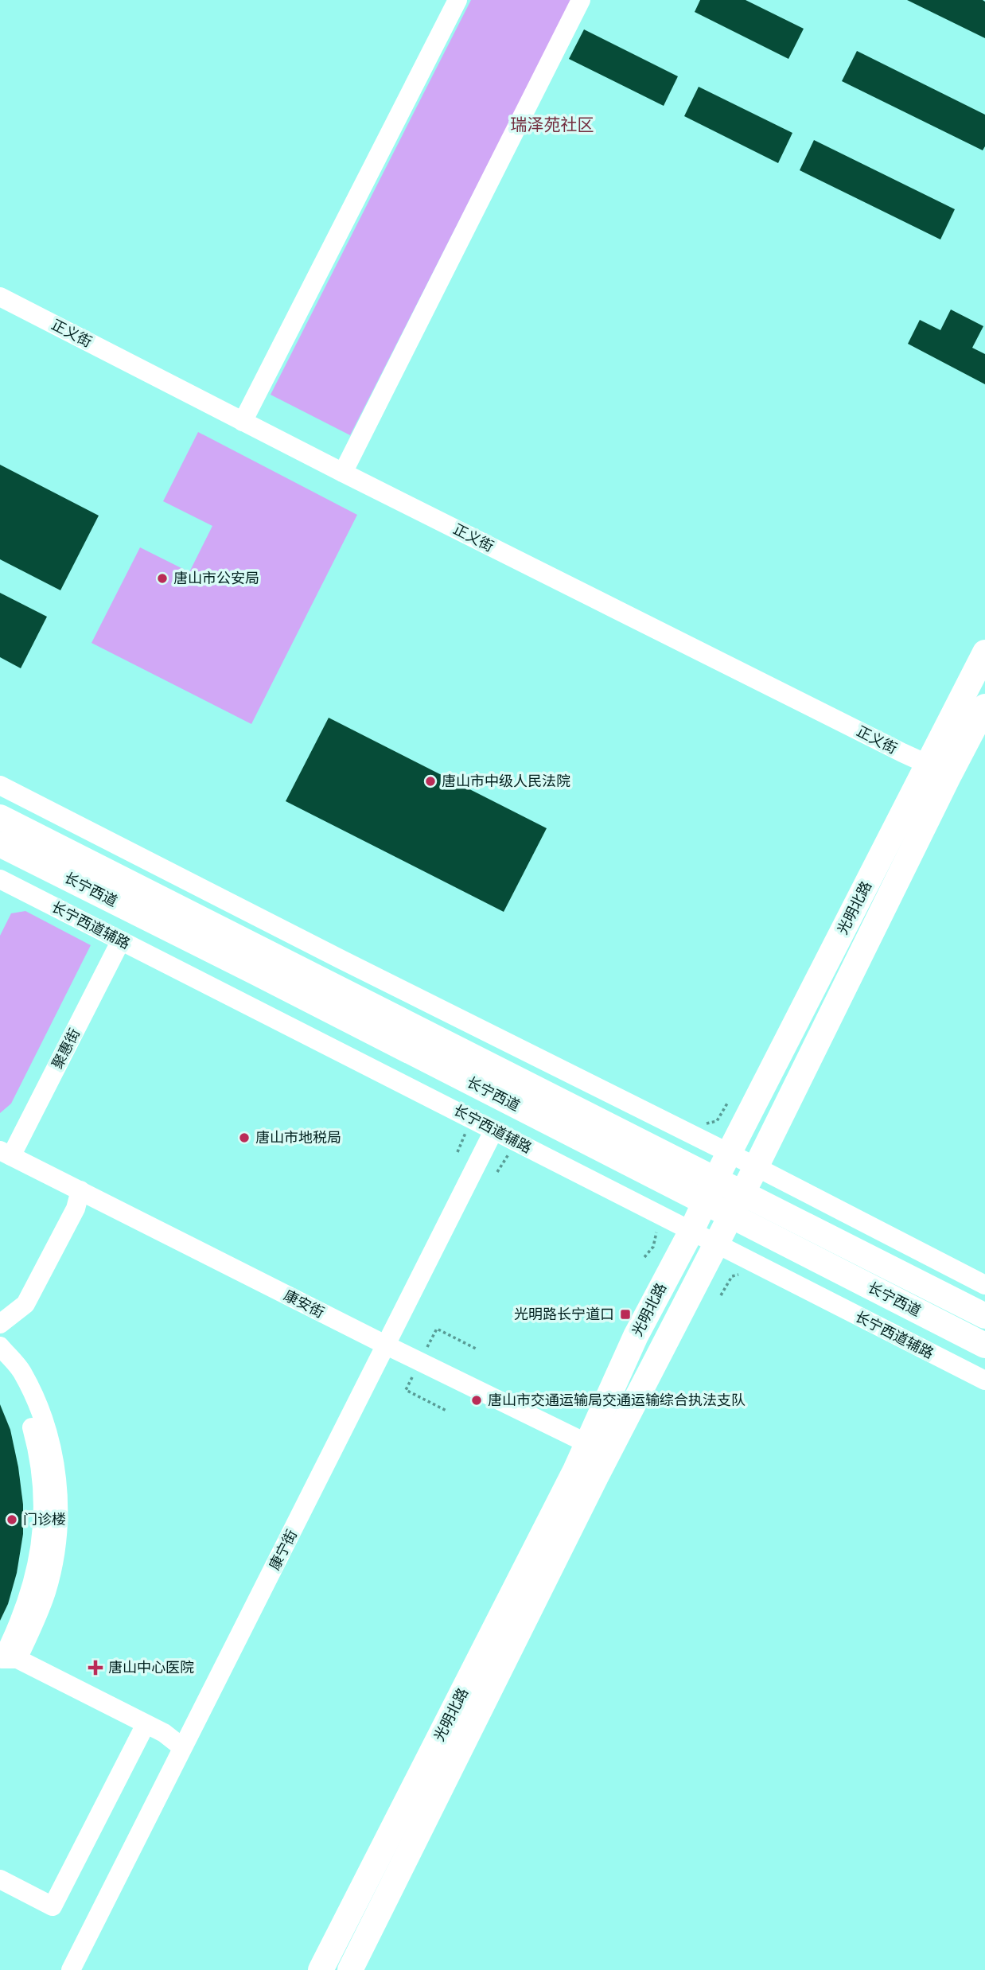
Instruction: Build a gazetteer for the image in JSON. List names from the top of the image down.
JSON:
{
  "streets": {
    "main road": ["长宁西道", "光明北路"],
    "street": [
      "正义街",
      "长宁西道辅路",
      "聚惠街",
      "康安街",
      "康宁街"
    ]
  },
  "crossings": [
    ["正义街", "光明北路"],
    ["长宁西道", "光明北路"],
    ["光明北路", "长宁西道辅路"],
    ["光明北路", "康安街"],
    ["长宁西道辅路", "聚惠街"],
    ["长宁西道辅路", "康宁街"],
    ["聚惠街", "康安街"],
    ["康安街", "康宁街"]
  ],
  "districts": ["瑞泽苑社区"],
  "places": {
    "other": [
      "唐山市公安局",
      "唐山市中级人民法院",
      "唐山市地税局",
      "唐山市交通运输局交通运输综合执法支队",
      "门诊楼"
    ],
    "transit": ["光明路长宁道口"],
    "health": ["唐山中心医院"]
  }
}
